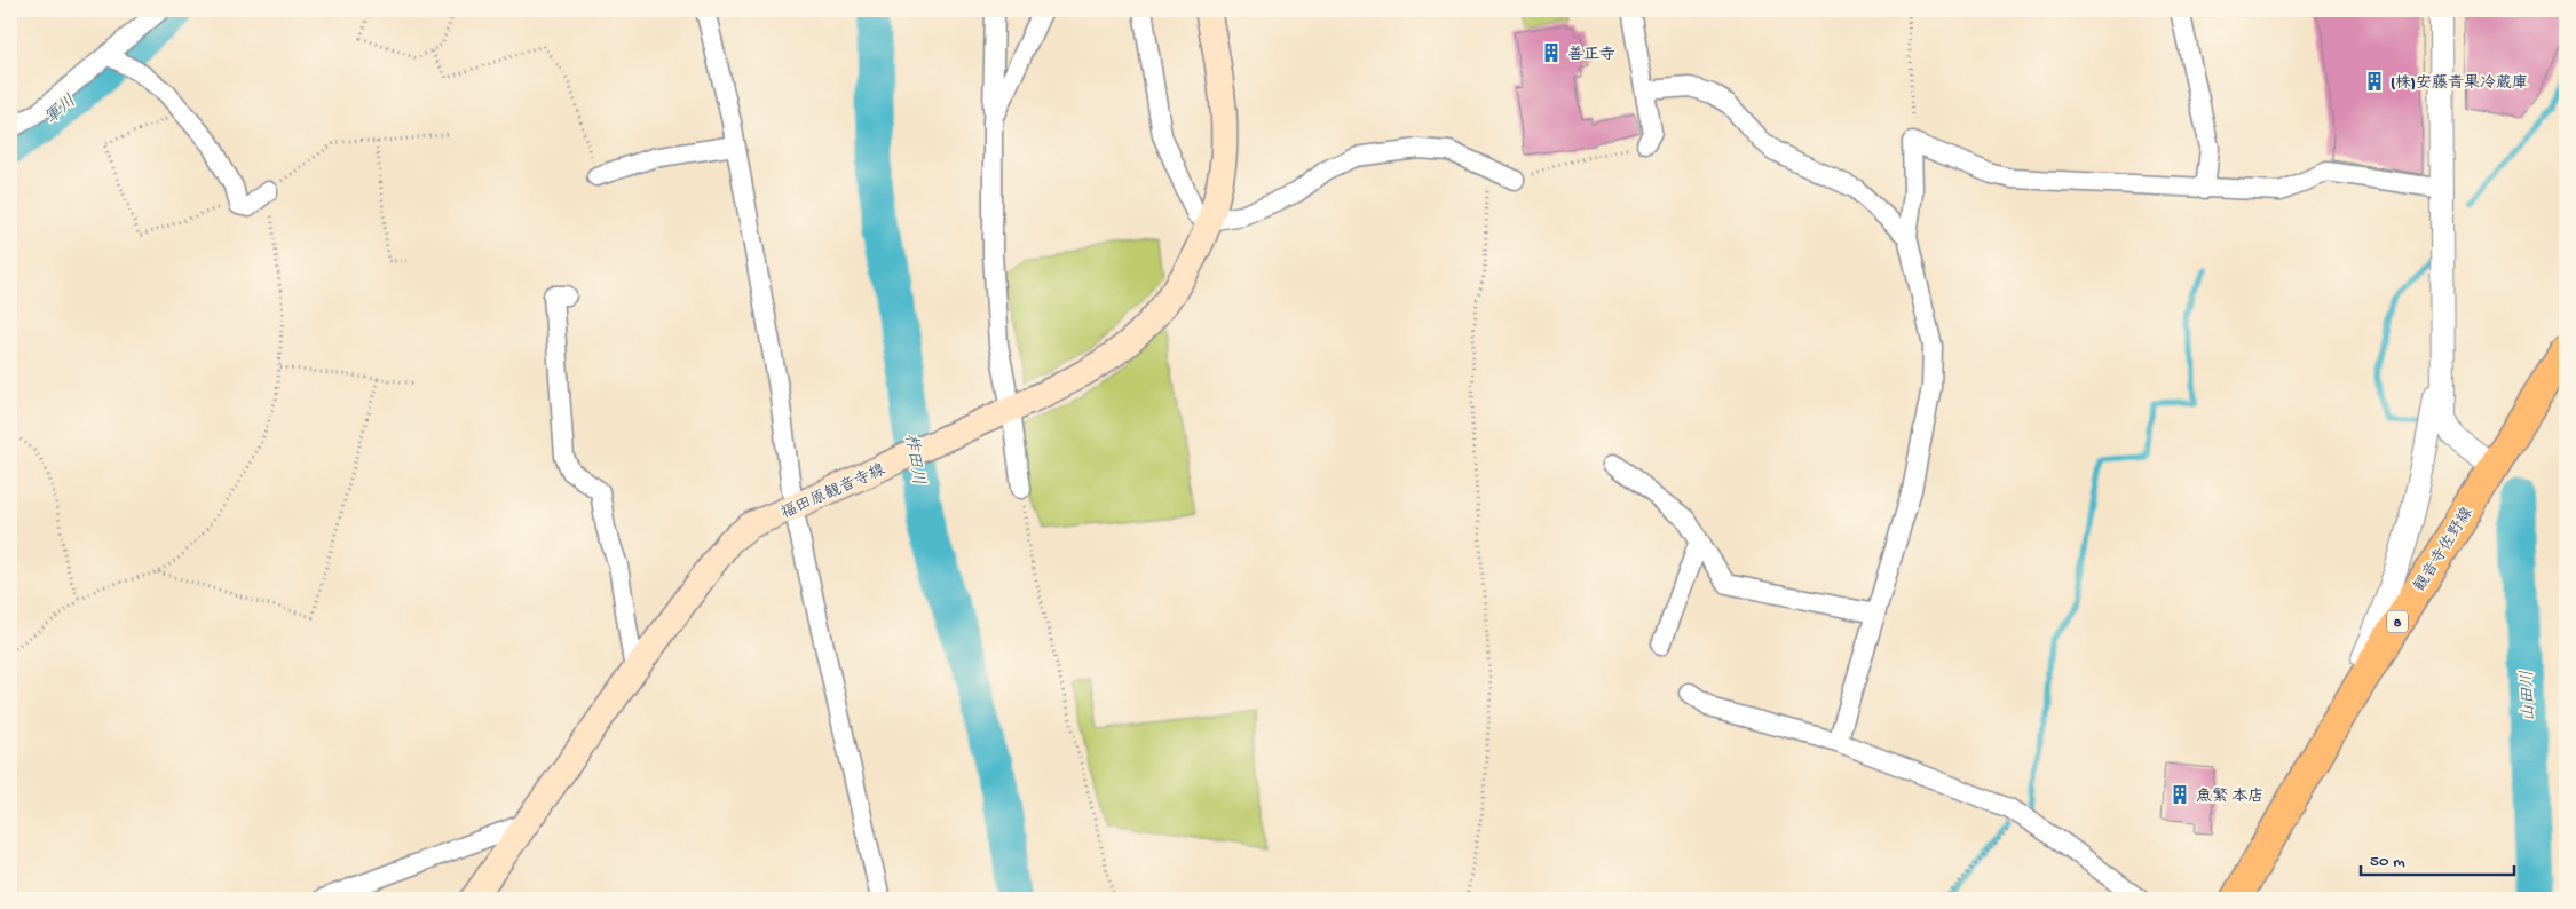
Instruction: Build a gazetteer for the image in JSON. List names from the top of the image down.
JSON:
{
  "streets": {
    "main road": ["福田原観音寺線", "観音寺佐野線", "8"]
  },
  "water": ["軍川", "柞田川", "山田川"],
  "places": {
    "building": ["善正寺", "(株)安藤青果冷蔵庫", "魚繁 本店"]
  },
  "scale_bar": "50 m"
}
